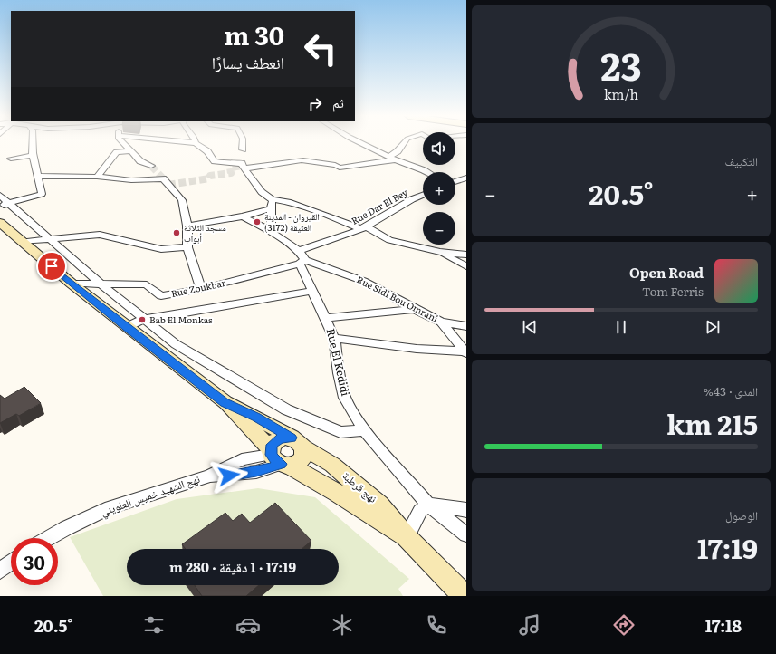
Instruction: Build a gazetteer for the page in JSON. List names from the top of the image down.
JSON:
{
  "streets": {
    "street": [
      "Rue Dar El Bey",
      "Rue Zoukbar",
      "Rue Sidi Bou Omrani",
      "Rue El Kedidi",
      "نهج قرطبة",
      "نهج الشهيد خميس العلويني"
    ]
  },
  "crossings": [
    ["Rue Dar El Bey", "Rue Zoukbar"],
    ["Rue Dar El Bey", "Rue Sidi Bou Omrani"],
    ["Rue Dar El Bey", "Rue El Kedidi"],
    ["Rue Zoukbar", "Rue Sidi Bou Omrani"],
    ["Rue Zoukbar", "Rue El Kedidi"],
    ["Rue Zoukbar", "نهج قرطبة"],
    ["Rue Sidi Bou Omrani", "Rue El Kedidi"],
    ["نهج قرطبة", "نهج الشهيد خميس العلويني"]
  ],
  "places": ["القيروان - المدينة العتيقة (3172)", "مسجد الثلاثة أبواب", "Bab El Monkas"],
  "page": {
    "turn": ["30 m", "انعطف يسارًا"],
    "then": "ثم",
    "tile": [
      "التكييف",
      ["المدى · 43%", "215 km"],
      ["الوصول", "17:19"]
    ],
    "map_buttons": ["+", "−"],
    "heat": ["−", "20.5°", "+"],
    "song": ["Open Road", "Tom Ferris"],
    "limit": "30",
    "trip": "17:19 · 1 دقيقة · 280 m",
    "tabs": ["17:18", "20.5°"],
    "gauge": ["23", "km/h"]
  }
}
